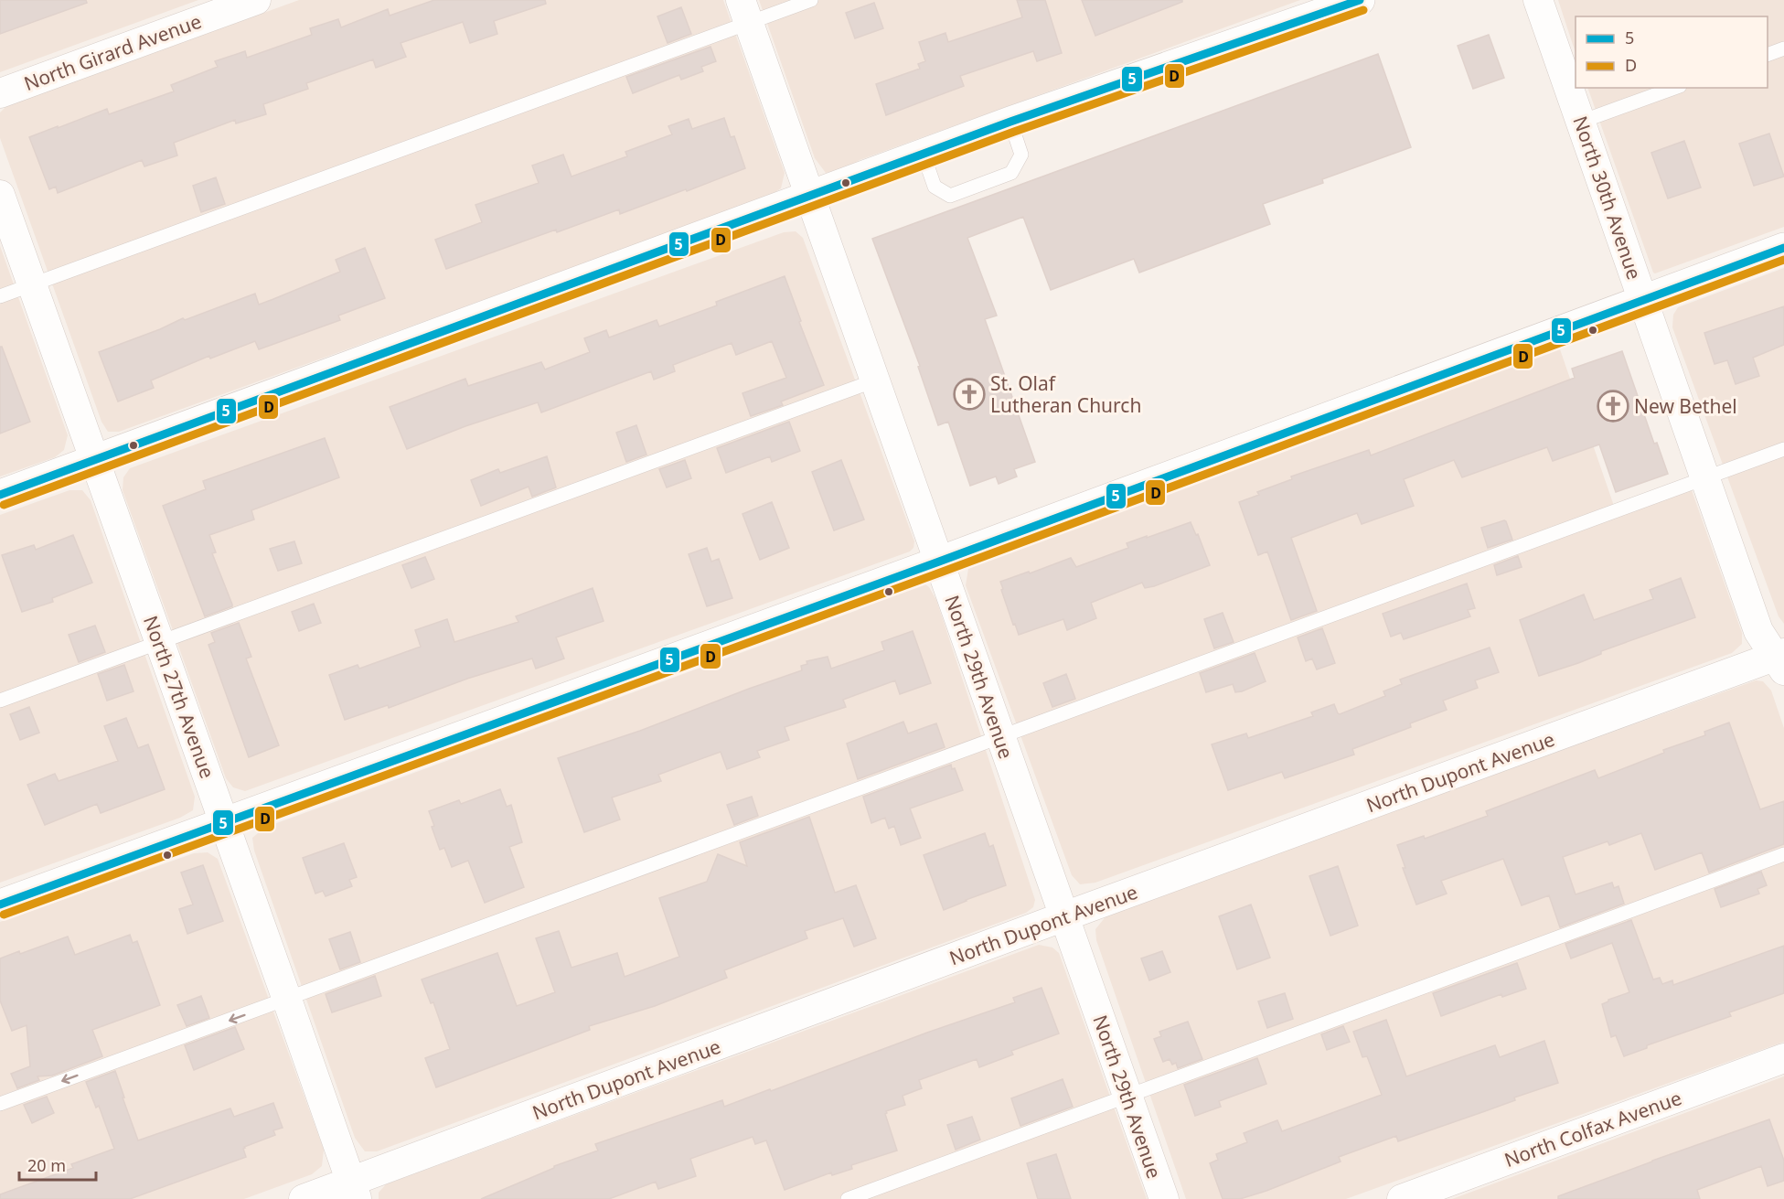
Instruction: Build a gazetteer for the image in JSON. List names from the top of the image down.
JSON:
{
  "streets": {
    "street": [
      "North Girard Avenue",
      "North 30th Avenue",
      "North 29th Avenue",
      "North 27th Avenue",
      "North Dupont Avenue",
      "North Colfax Avenue"
    ]
  },
  "crossings": [
    ["North 30th Avenue", "North Dupont Avenue"],
    ["North 29th Avenue", "North Dupont Avenue"],
    ["North 27th Avenue", "North Dupont Avenue"]
  ],
  "places": {
    "church": ["St. Olaf Lutheran Church", "New Bethel"]
  },
  "lines": ["transit line 5", "transit line D"],
  "legend": ["5", "D"],
  "scale_bar": "20 m"
}
